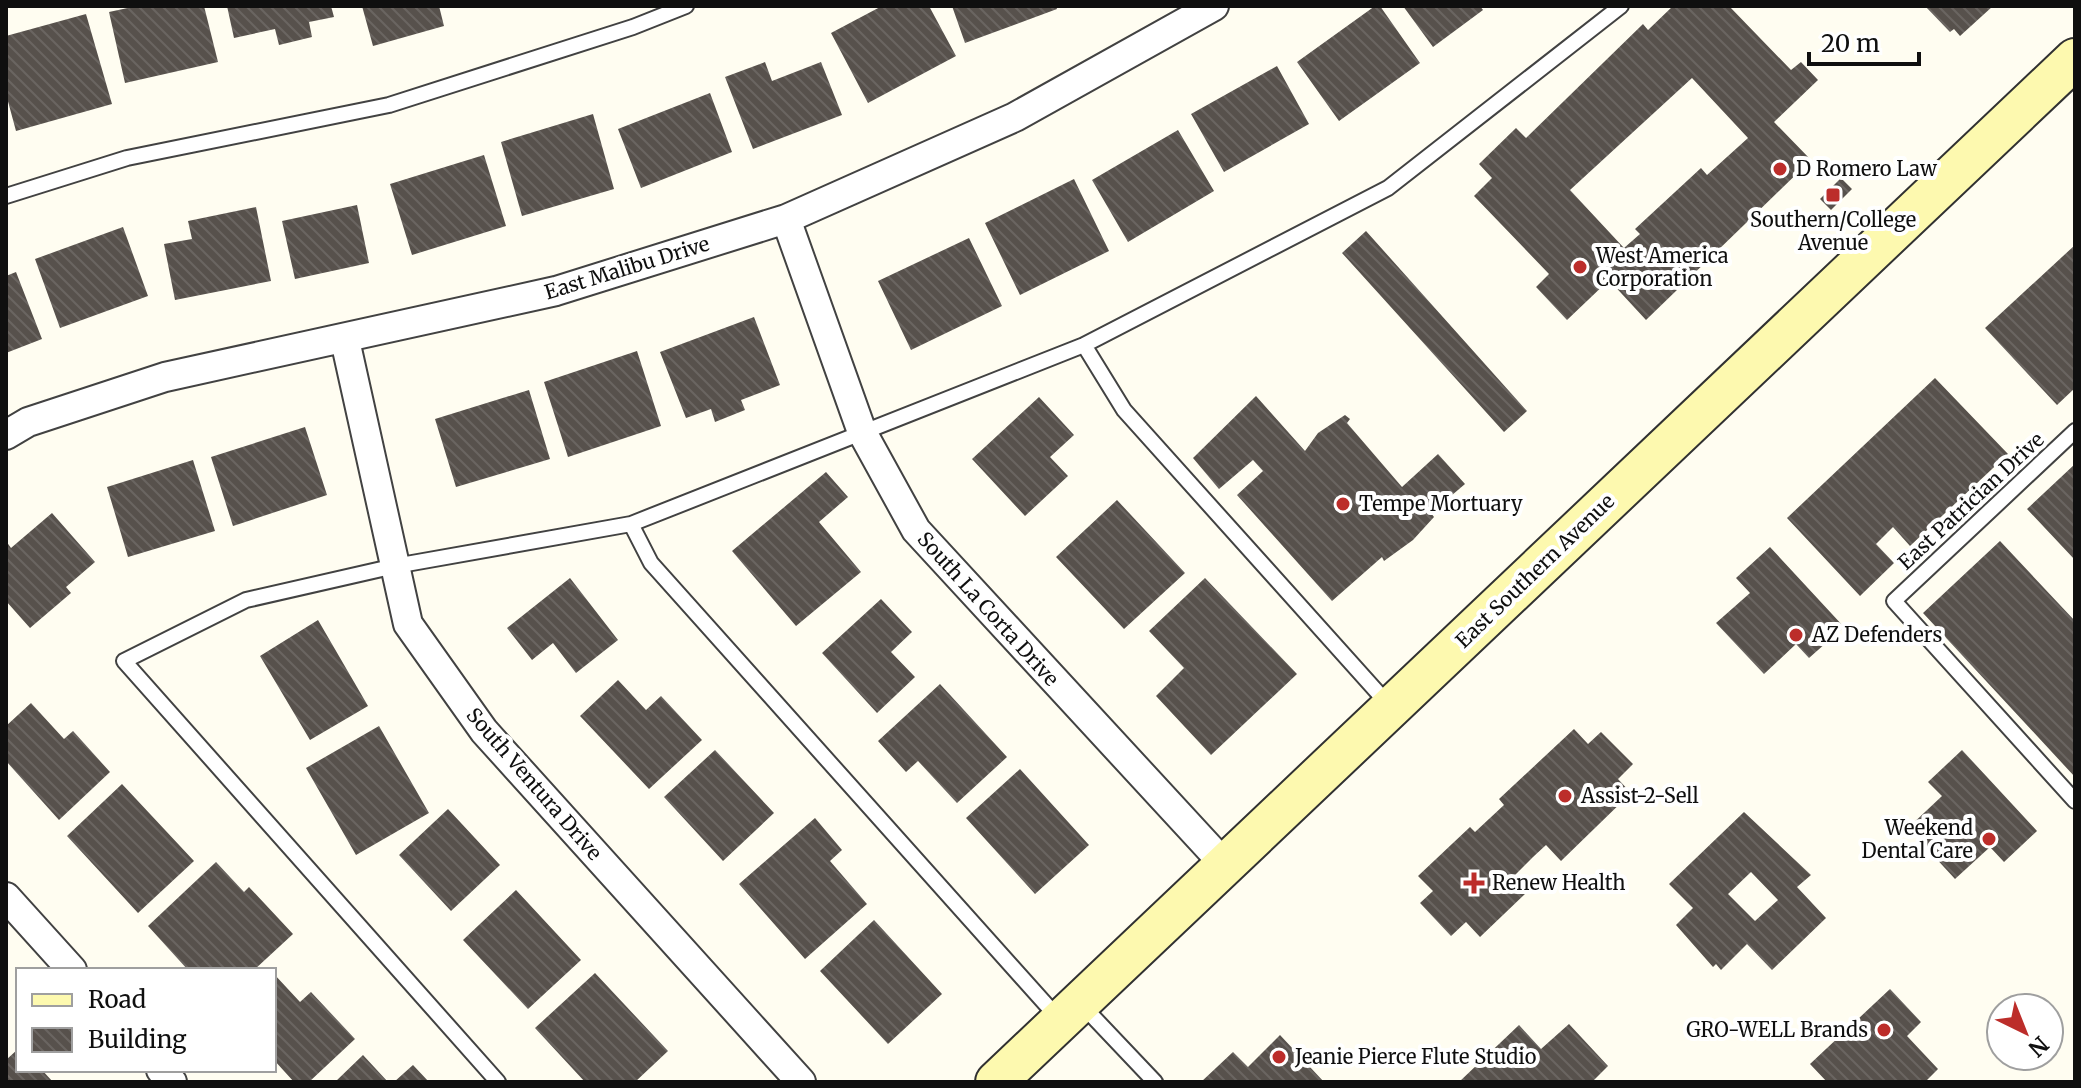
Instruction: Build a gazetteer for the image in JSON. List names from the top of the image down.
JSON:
{
  "streets": {
    "main road": ["East Southern Avenue"],
    "street": ["East Malibu Drive", "South La Corta Drive", "South Ventura Drive"],
    "lane": ["East Patrician Drive"]
  },
  "crossings": [
    ["East Malibu Drive", "South La Corta Drive"],
    ["East Malibu Drive", "South Ventura Drive"],
    ["East Southern Avenue", "South La Corta Drive"]
  ],
  "places": {
    "other": [
      "D Romero Law",
      "West America Corporation",
      "Tempe Mortuary",
      "AZ Defenders",
      "Assist-2-Sell",
      "Weekend Dental Care",
      "GRO-WELL Brands",
      "Jeanie Pierce Flute Studio"
    ],
    "transit": ["Southern/College Avenue"],
    "health": ["Renew Health"]
  },
  "legend": ["Road", "Building"],
  "scale_bar": "20 m",
  "north": "bottom right"
}
